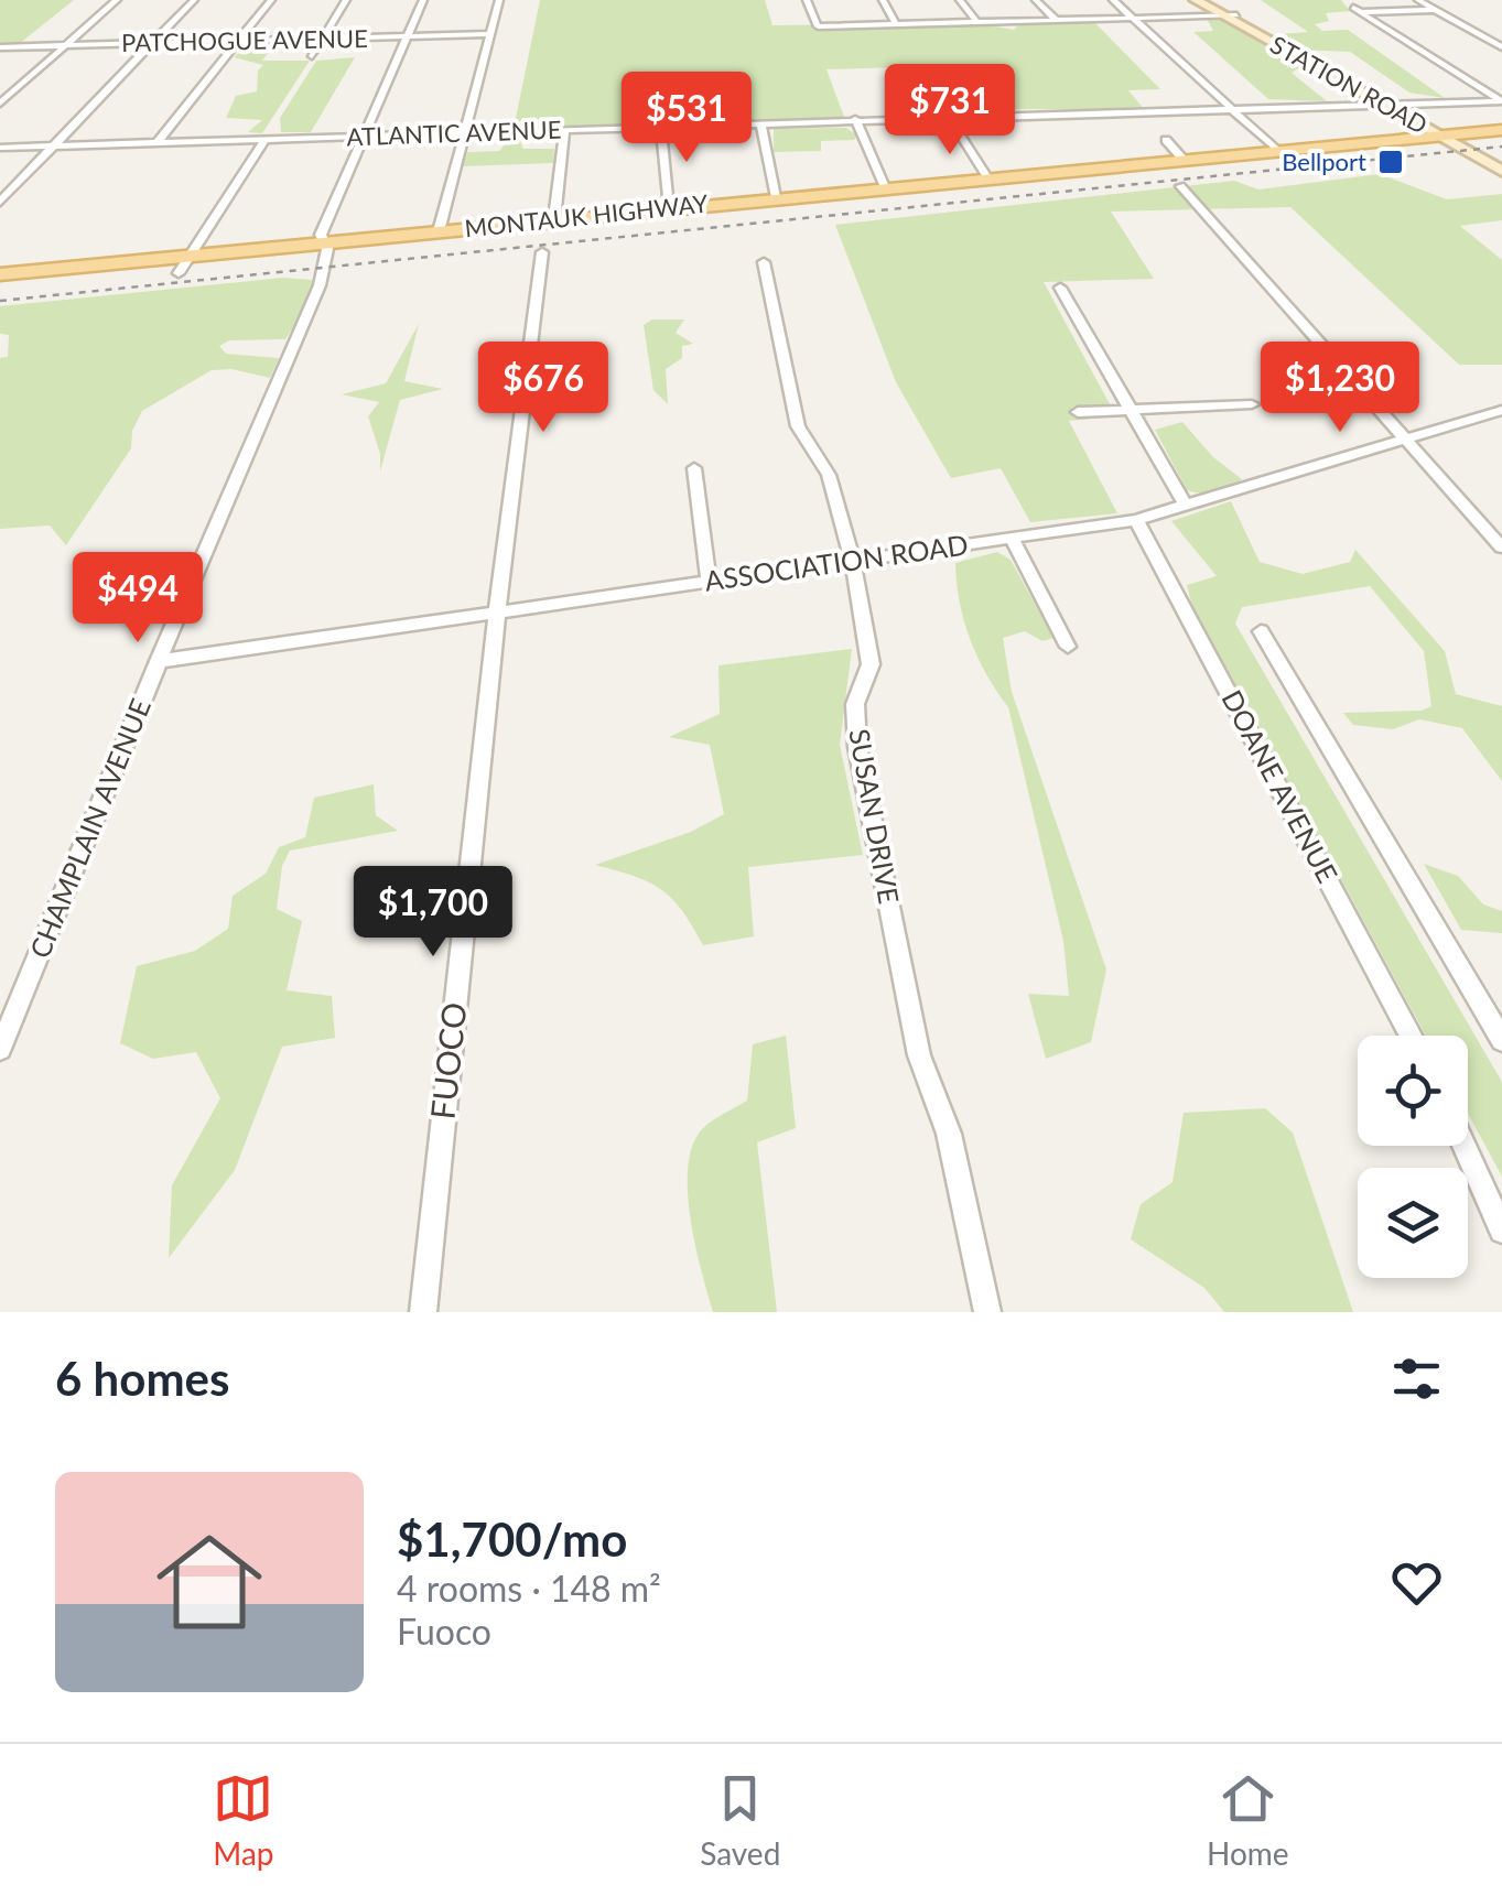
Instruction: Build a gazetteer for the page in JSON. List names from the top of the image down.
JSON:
{
  "streets": {
    "main road": ["STATION ROAD", "MONTAUK HIGHWAY"],
    "street": [
      "PATCHOGUE AVENUE",
      "ATLANTIC AVENUE",
      "ASSOCIATION ROAD",
      "DOANE AVENUE",
      "SUSAN DRIVE",
      "CHAMPLAIN AVENUE",
      "FUOCO"
    ]
  },
  "crossings": [
    ["PATCHOGUE AVENUE", "CHAMPLAIN AVENUE"],
    ["STATION ROAD", "ATLANTIC AVENUE"],
    ["STATION ROAD", "MONTAUK HIGHWAY"],
    ["ATLANTIC AVENUE", "CHAMPLAIN AVENUE"],
    ["MONTAUK HIGHWAY", "CHAMPLAIN AVENUE"],
    ["ASSOCIATION ROAD", "DOANE AVENUE"],
    ["ASSOCIATION ROAD", "SUSAN DRIVE"],
    ["ASSOCIATION ROAD", "CHAMPLAIN AVENUE"],
    ["ASSOCIATION ROAD", "FUOCO"]
  ],
  "places": {
    "transit": ["Bellport"]
  },
  "page": {
    "price": [
      "$731",
      "$531",
      "$676",
      "$1,230",
      "$494",
      "$1,700"
    ],
    "heading": "6 homes",
    "list": [
      {
        "name": "$1,700/mo",
        "note": "4 rooms · 148 m² · Fuoco"
      }
    ],
    "tabs": ["Map", "Saved", "Home"]
  }
}
